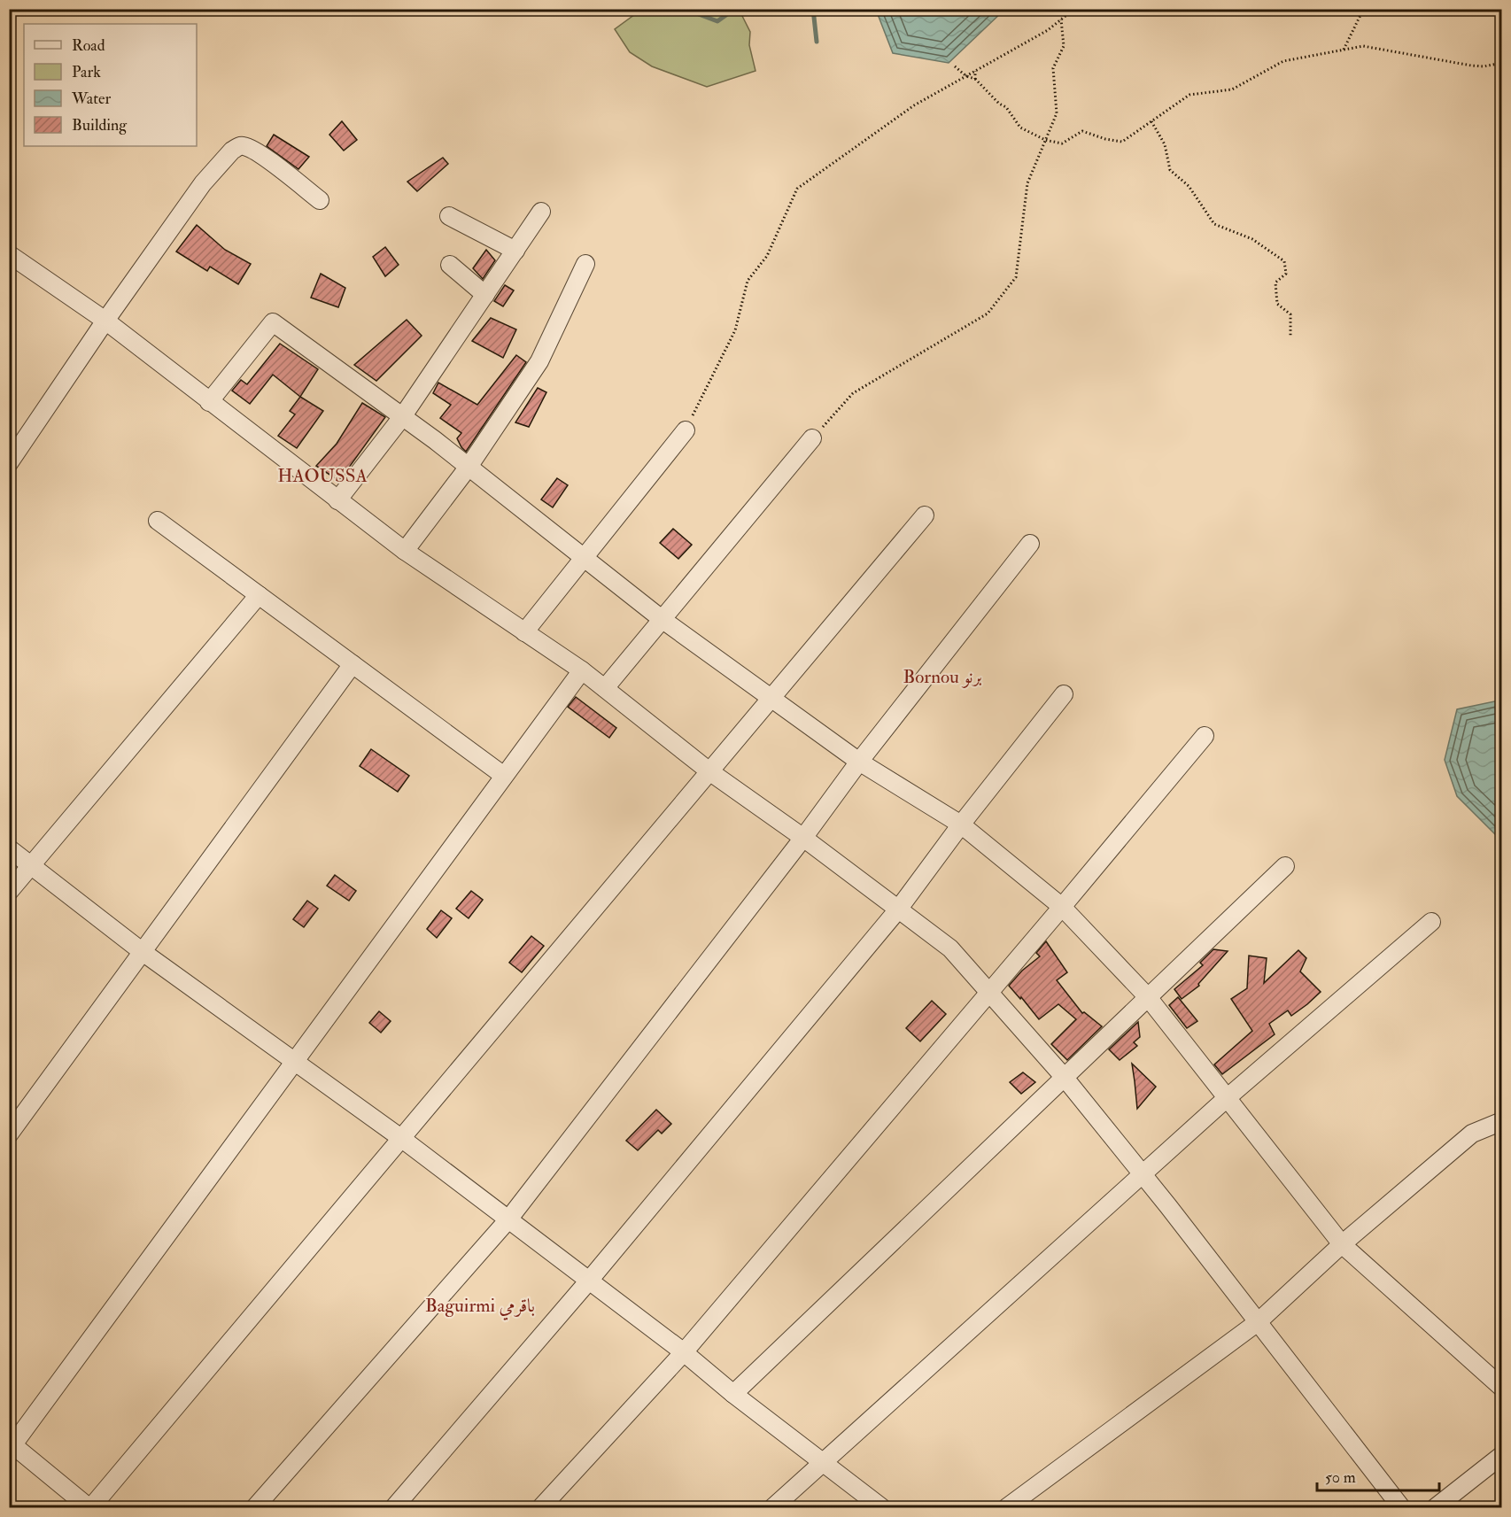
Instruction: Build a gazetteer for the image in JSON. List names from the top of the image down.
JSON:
{
  "districts": ["HAOUSSA", "Bornou برنو", "Baguirmi باقرمي"],
  "legend": [
    "Road",
    "Park",
    "Water",
    "Building"
  ],
  "scale_bar": "50 m"
}
